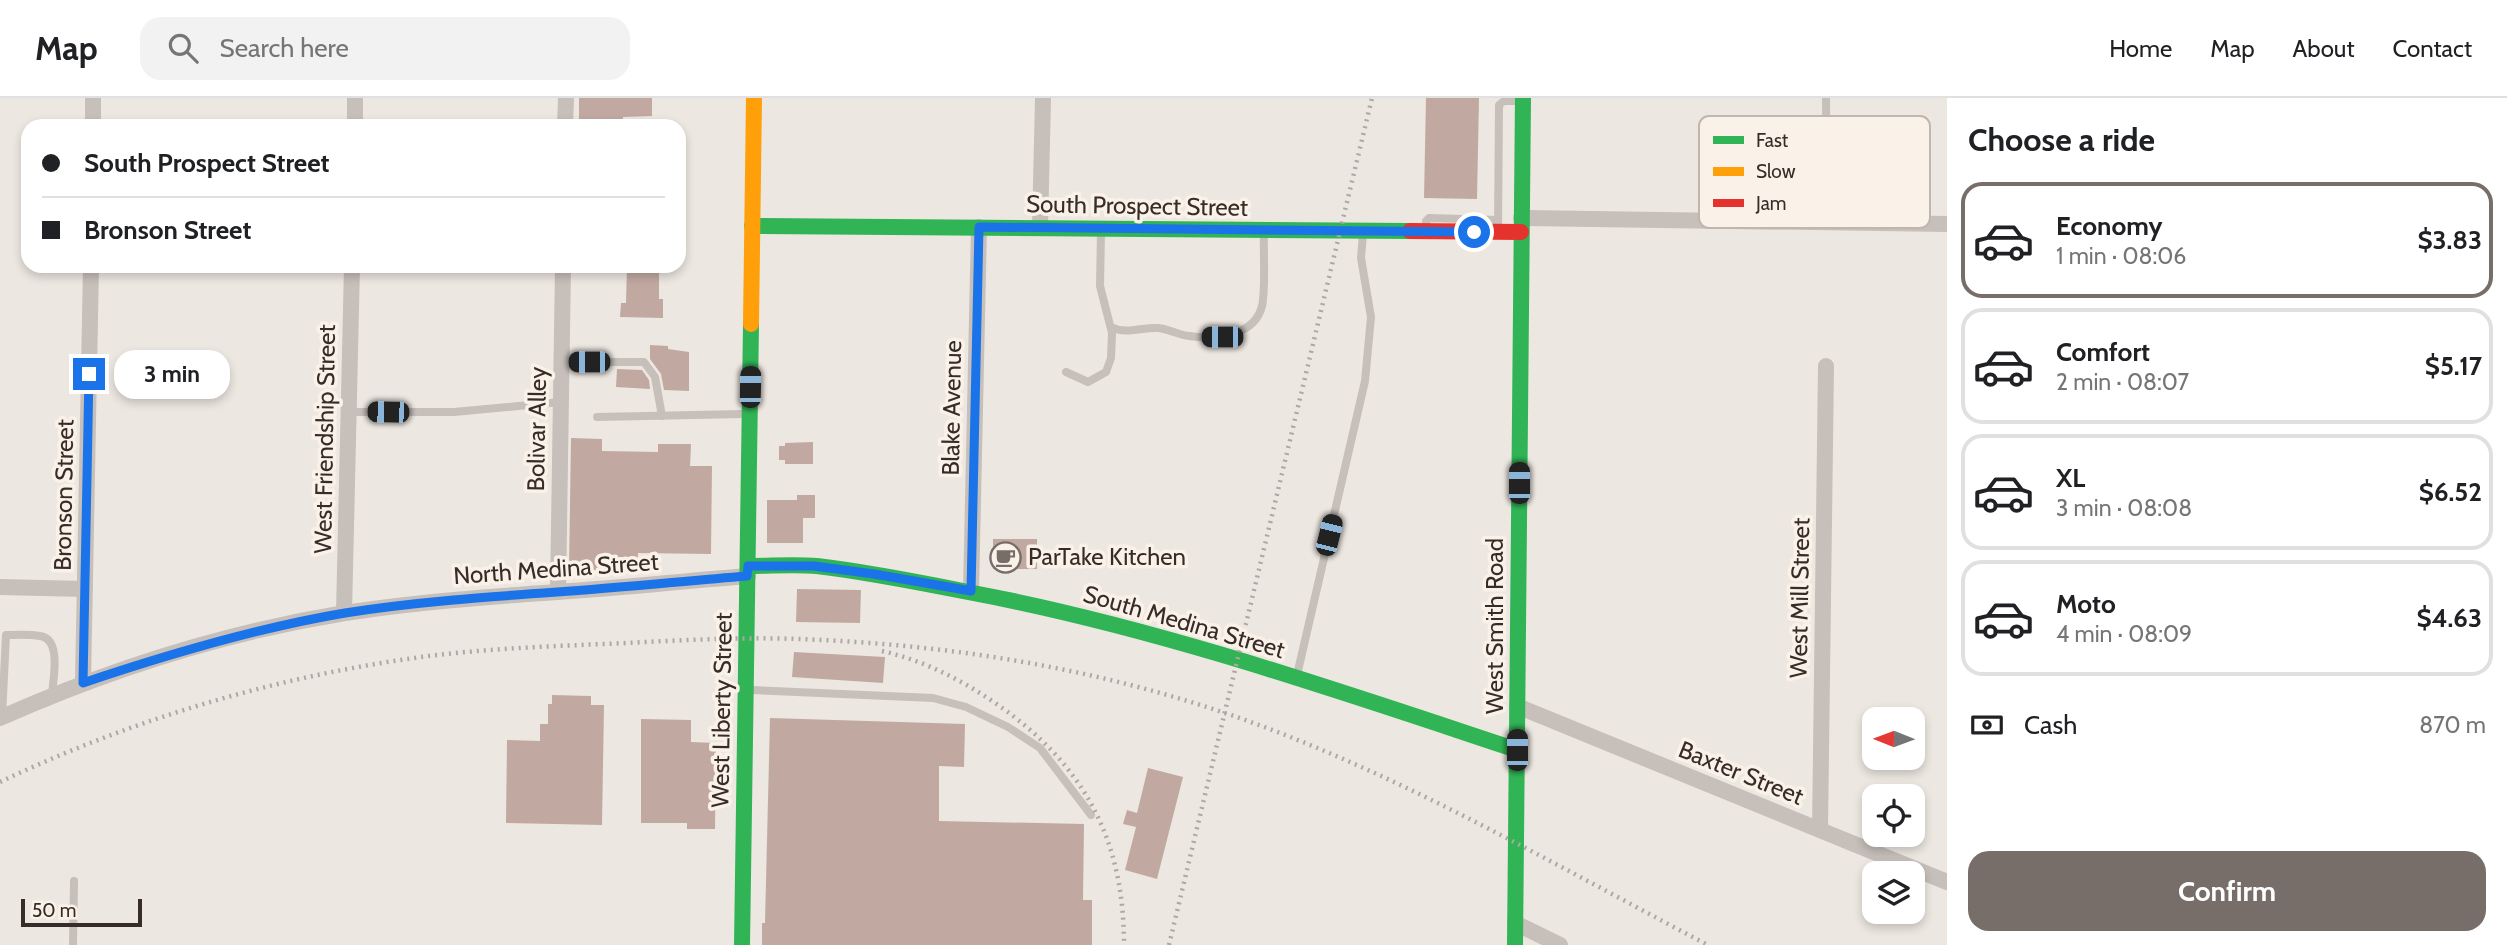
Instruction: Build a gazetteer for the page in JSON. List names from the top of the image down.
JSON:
{
  "streets": {
    "main road": [
      "South Prospect Street",
      "South Medina Street",
      "West Smith Road",
      "West Liberty Street"
    ],
    "street": [
      "Blake Avenue",
      "Bolivar Alley",
      "West Friendship Street",
      "Bronson Street",
      "North Medina Street",
      "West Mill Street",
      "Baxter Street"
    ]
  },
  "crossings": [
    ["South Prospect Street", "Blake Avenue"],
    ["South Prospect Street", "West Smith Road"],
    ["South Prospect Street", "West Liberty Street"],
    ["Blake Avenue", "South Medina Street"],
    ["Bolivar Alley", "North Medina Street"],
    ["West Friendship Street", "North Medina Street"],
    ["Bronson Street", "North Medina Street"],
    ["North Medina Street", "South Medina Street"],
    ["North Medina Street", "West Liberty Street"],
    ["West Mill Street", "Baxter Street"],
    ["South Medina Street", "West Smith Road"],
    ["South Medina Street", "West Liberty Street"],
    ["West Smith Road", "Baxter Street"]
  ],
  "places": {
    "cafe": ["ParTake Kitchen"]
  },
  "legend": ["Fast", "Slow", "Jam"],
  "scale_bar": "50 m",
  "north": "left",
  "page": {
    "header": "Map",
    "search": "Search here",
    "nav": [
      "Home",
      "Map",
      "About",
      "Contact"
    ],
    "heading": "Choose a ride",
    "banner": ["South Prospect Street", "Bronson Street"],
    "list": [
      {
        "name": "Economy",
        "note": "1 min · 08:06",
        "value": "$3.83"
      },
      {
        "name": "Comfort",
        "note": "2 min · 08:07",
        "value": "$5.17"
      },
      {
        "name": "XL",
        "note": "3 min · 08:08",
        "value": "$6.52"
      },
      {
        "name": "Moto",
        "note": "4 min · 08:09",
        "value": "$4.63"
      }
    ],
    "bubble": "3 min",
    "pay": ["Cash", "870 m"],
    "buttons": "Confirm",
    "scale": "50 m"
  }
}
